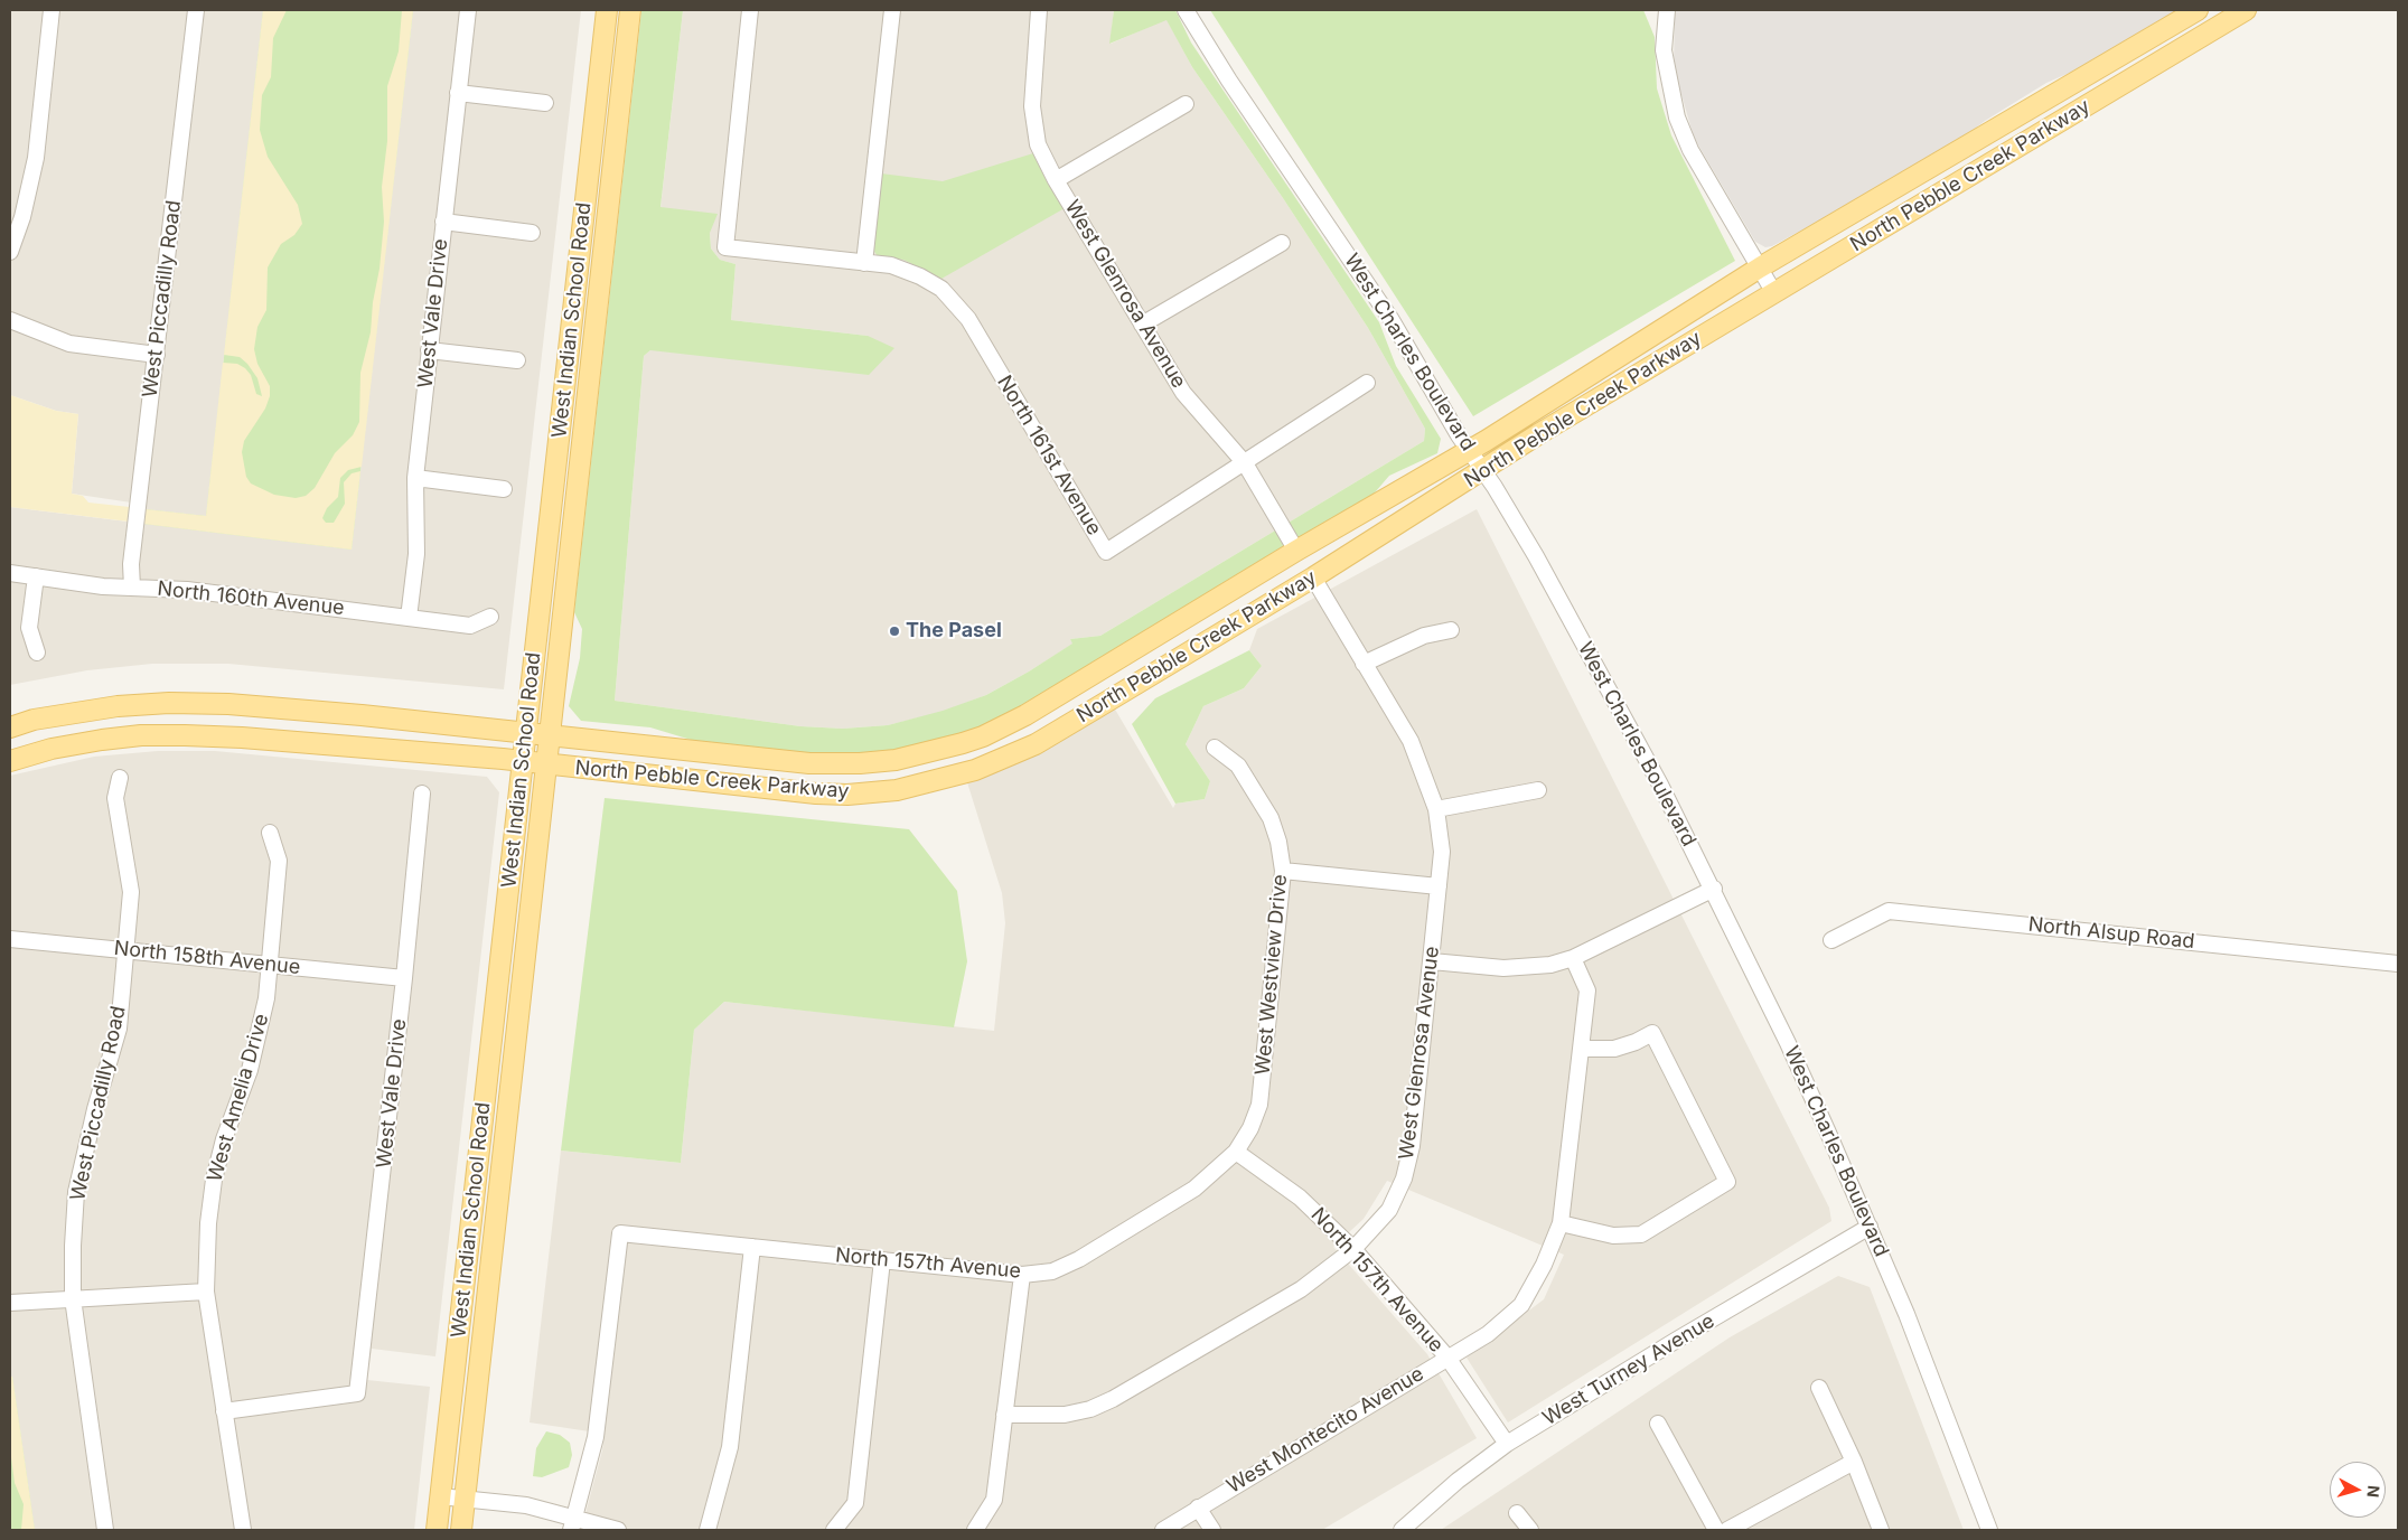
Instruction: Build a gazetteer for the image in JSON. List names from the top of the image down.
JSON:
{
  "streets": {
    "main road": ["North Pebble Creek Parkway", "West Indian School Road"],
    "street": [
      "West Glenrosa Avenue",
      "West Piccadilly Road",
      "West Vale Drive",
      "West Charles Boulevard",
      "North 161st Avenue",
      "North 160th Avenue",
      "North Alsup Road",
      "North 158th Avenue",
      "West Westview Drive",
      "West Amelia Drive",
      "North 157th Avenue",
      "West Turney Avenue",
      "West Montecito Avenue"
    ]
  },
  "crossings": [
    ["North Pebble Creek Parkway", "West Glenrosa Avenue"],
    ["North Pebble Creek Parkway", "West Indian School Road"],
    ["North Pebble Creek Parkway", "West Charles Boulevard"],
    ["West Glenrosa Avenue", "North 161st Avenue"],
    ["West Glenrosa Avenue", "North 157th Avenue"],
    ["West Piccadilly Road", "North 160th Avenue"],
    ["West Piccadilly Road", "North 158th Avenue"],
    ["West Vale Drive", "North 160th Avenue"],
    ["West Vale Drive", "North 158th Avenue"],
    ["West Vale Drive", "West Amelia Drive"],
    ["West Charles Boulevard", "West Turney Avenue"],
    ["North 158th Avenue", "West Amelia Drive"],
    ["West Westview Drive", "North 157th Avenue"],
    ["North 157th Avenue", "West Turney Avenue"],
    ["North 157th Avenue", "West Montecito Avenue"]
  ],
  "places": ["The Pasel"],
  "north": "right"
}
